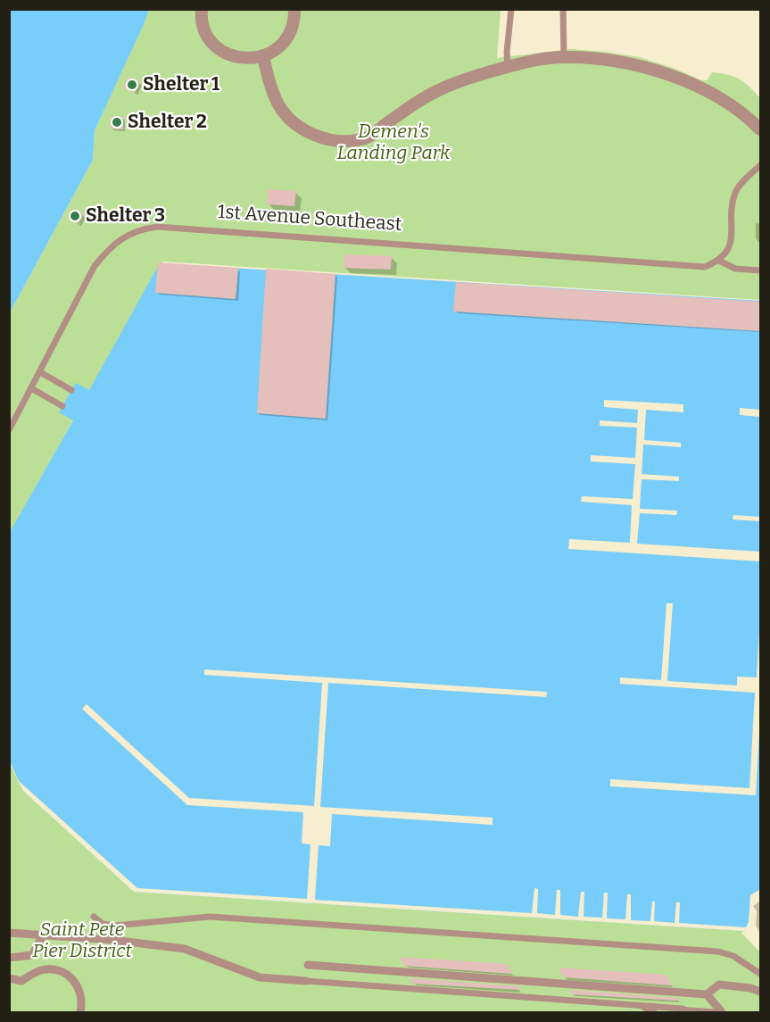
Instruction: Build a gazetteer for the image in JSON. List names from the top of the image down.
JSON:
{
  "streets": {
    "lane": ["1st Avenue Southeast"]
  },
  "parks": ["Demen's Landing Park", "Saint Pete Pier District"],
  "places": ["Shelter 1", "Shelter 2", "Shelter 3"]
}
